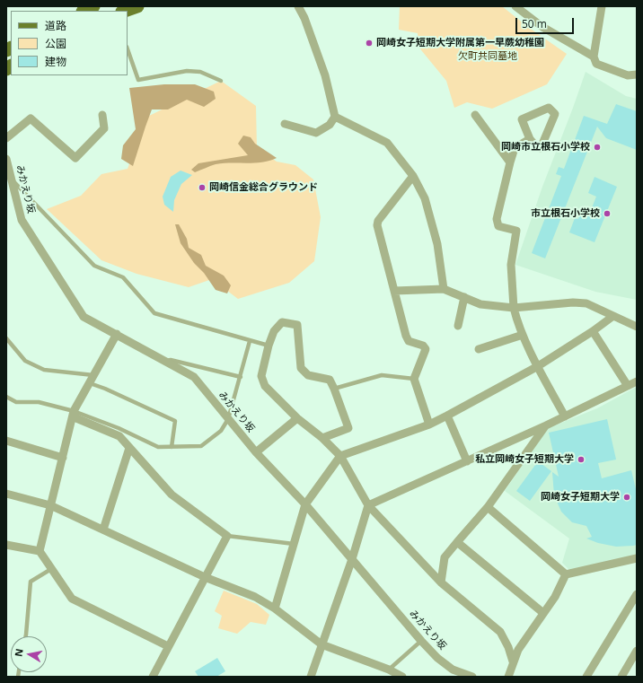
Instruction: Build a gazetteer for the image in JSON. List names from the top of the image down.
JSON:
{
  "streets": {
    "street": ["みかえり坂"]
  },
  "parks": ["欠町共同墓地"],
  "places": [
    "岡崎女子短期大学附属第一早蕨幼稚園",
    "岡崎市立根石小学校",
    "岡崎信金総合グラウンド",
    "市立根石小学校",
    "私立岡崎女子短期大学",
    "岡崎女子短期大学"
  ],
  "legend": ["道路", "公園", "建物"],
  "scale_bar": "50 m",
  "north": "left"
}
